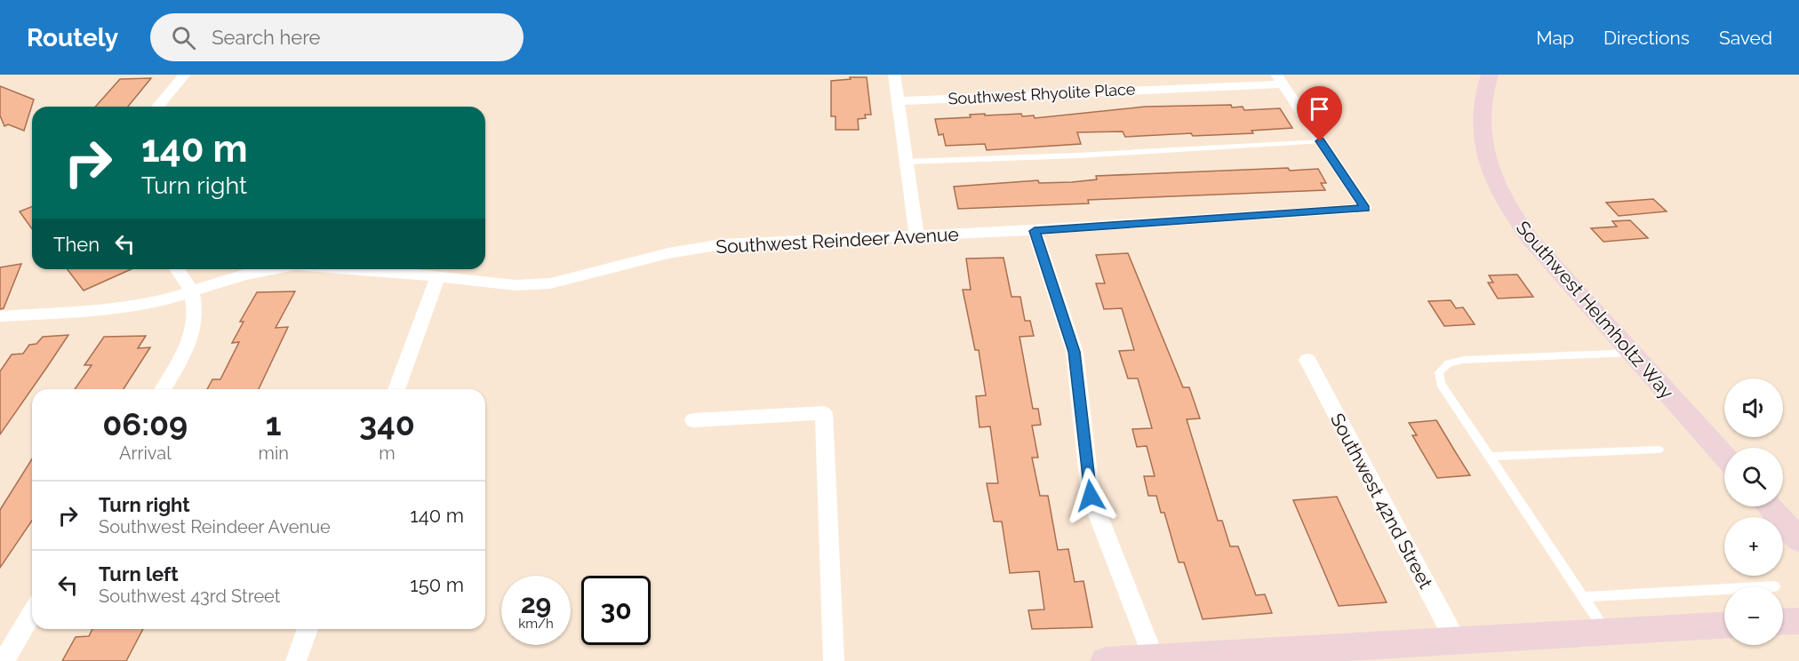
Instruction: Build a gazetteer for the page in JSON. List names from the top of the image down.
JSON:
{
  "streets": {
    "main road": ["Southwest Helmholtz Way"],
    "street": ["Southwest Rhyolite Place", "Southwest Reindeer Avenue", "Southwest 42nd Street"]
  },
  "page": {
    "header": "Routely",
    "search": "Search here",
    "nav": ["Map", "Directions", "Saved"],
    "turn": ["140 m", "Turn right"],
    "then": "Then",
    "map_buttons": ["+", "−"],
    "eta": [
      "06:09",
      "Arrival",
      "1",
      "min",
      "340",
      "m"
    ],
    "list": [
      {
        "name": "Turn right",
        "note": "Southwest Reindeer Avenue",
        "value": "140 m"
      },
      {
        "name": "Turn left",
        "note": "Southwest 43rd Street",
        "value": "150 m"
      }
    ],
    "speed": "29 km/h",
    "limit": "30"
  }
}
